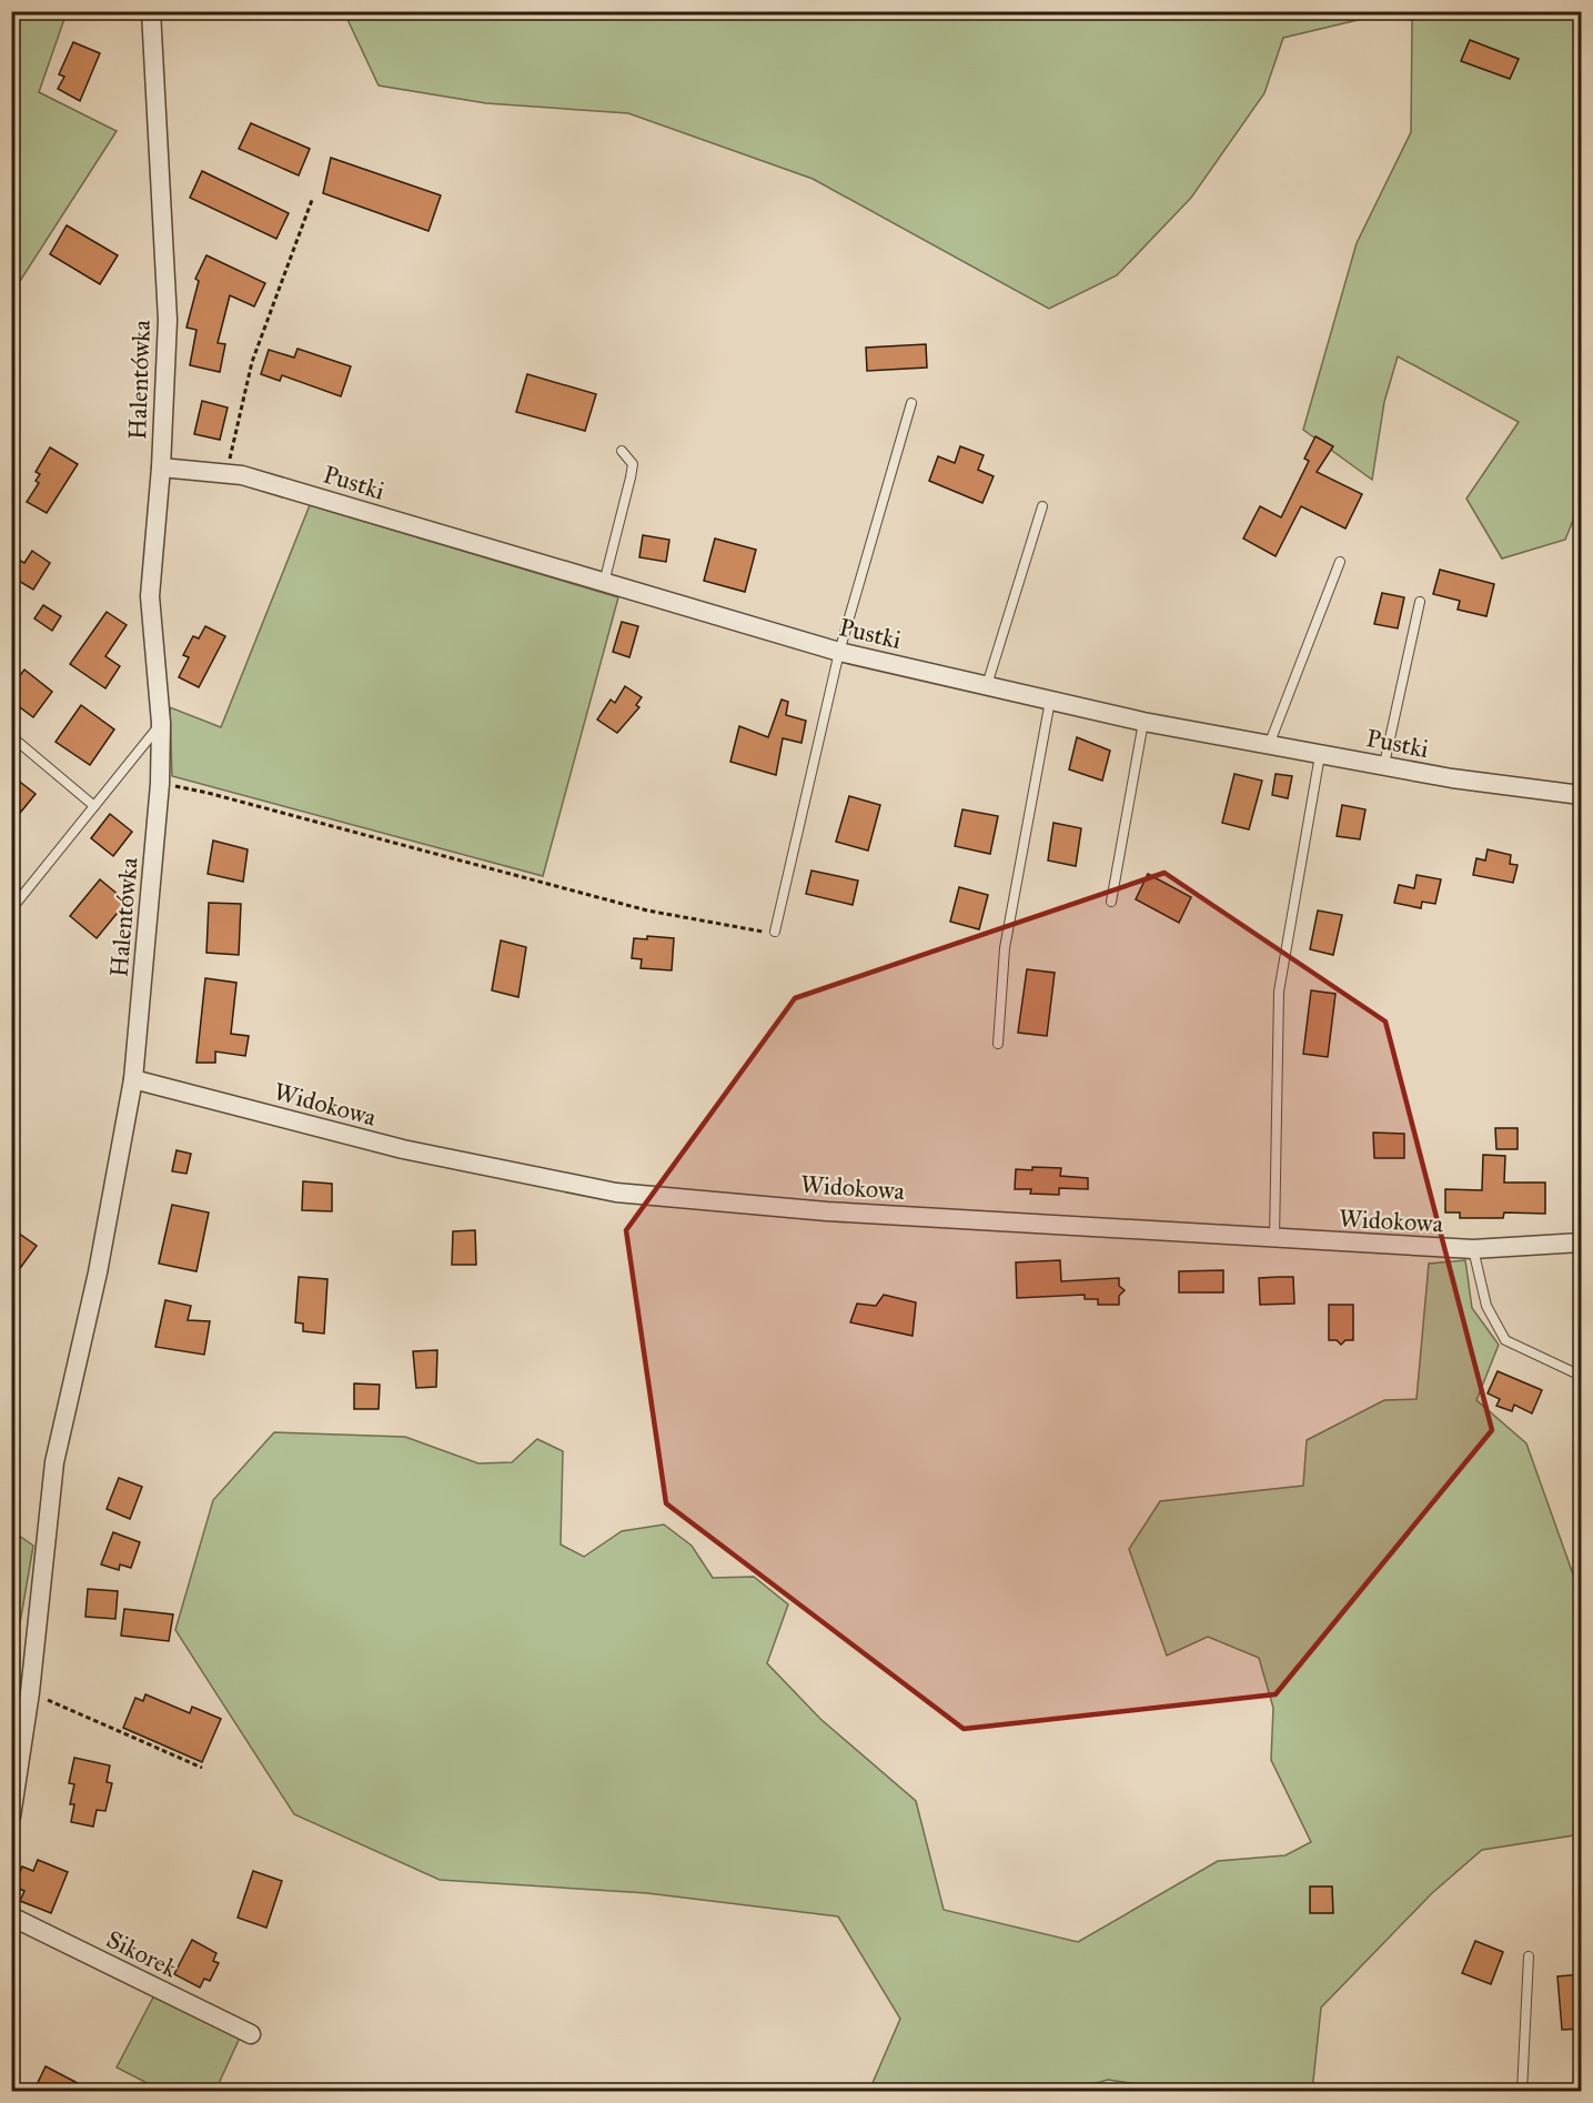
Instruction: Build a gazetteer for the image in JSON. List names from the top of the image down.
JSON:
{
  "streets": {
    "street": [
      "Halentówka",
      "Pustki",
      "Widokowa",
      "Sikorek"
    ]
  },
  "crossings": [
    ["Halentówka", "Pustki"],
    ["Halentówka", "Widokowa"]
  ]
}
